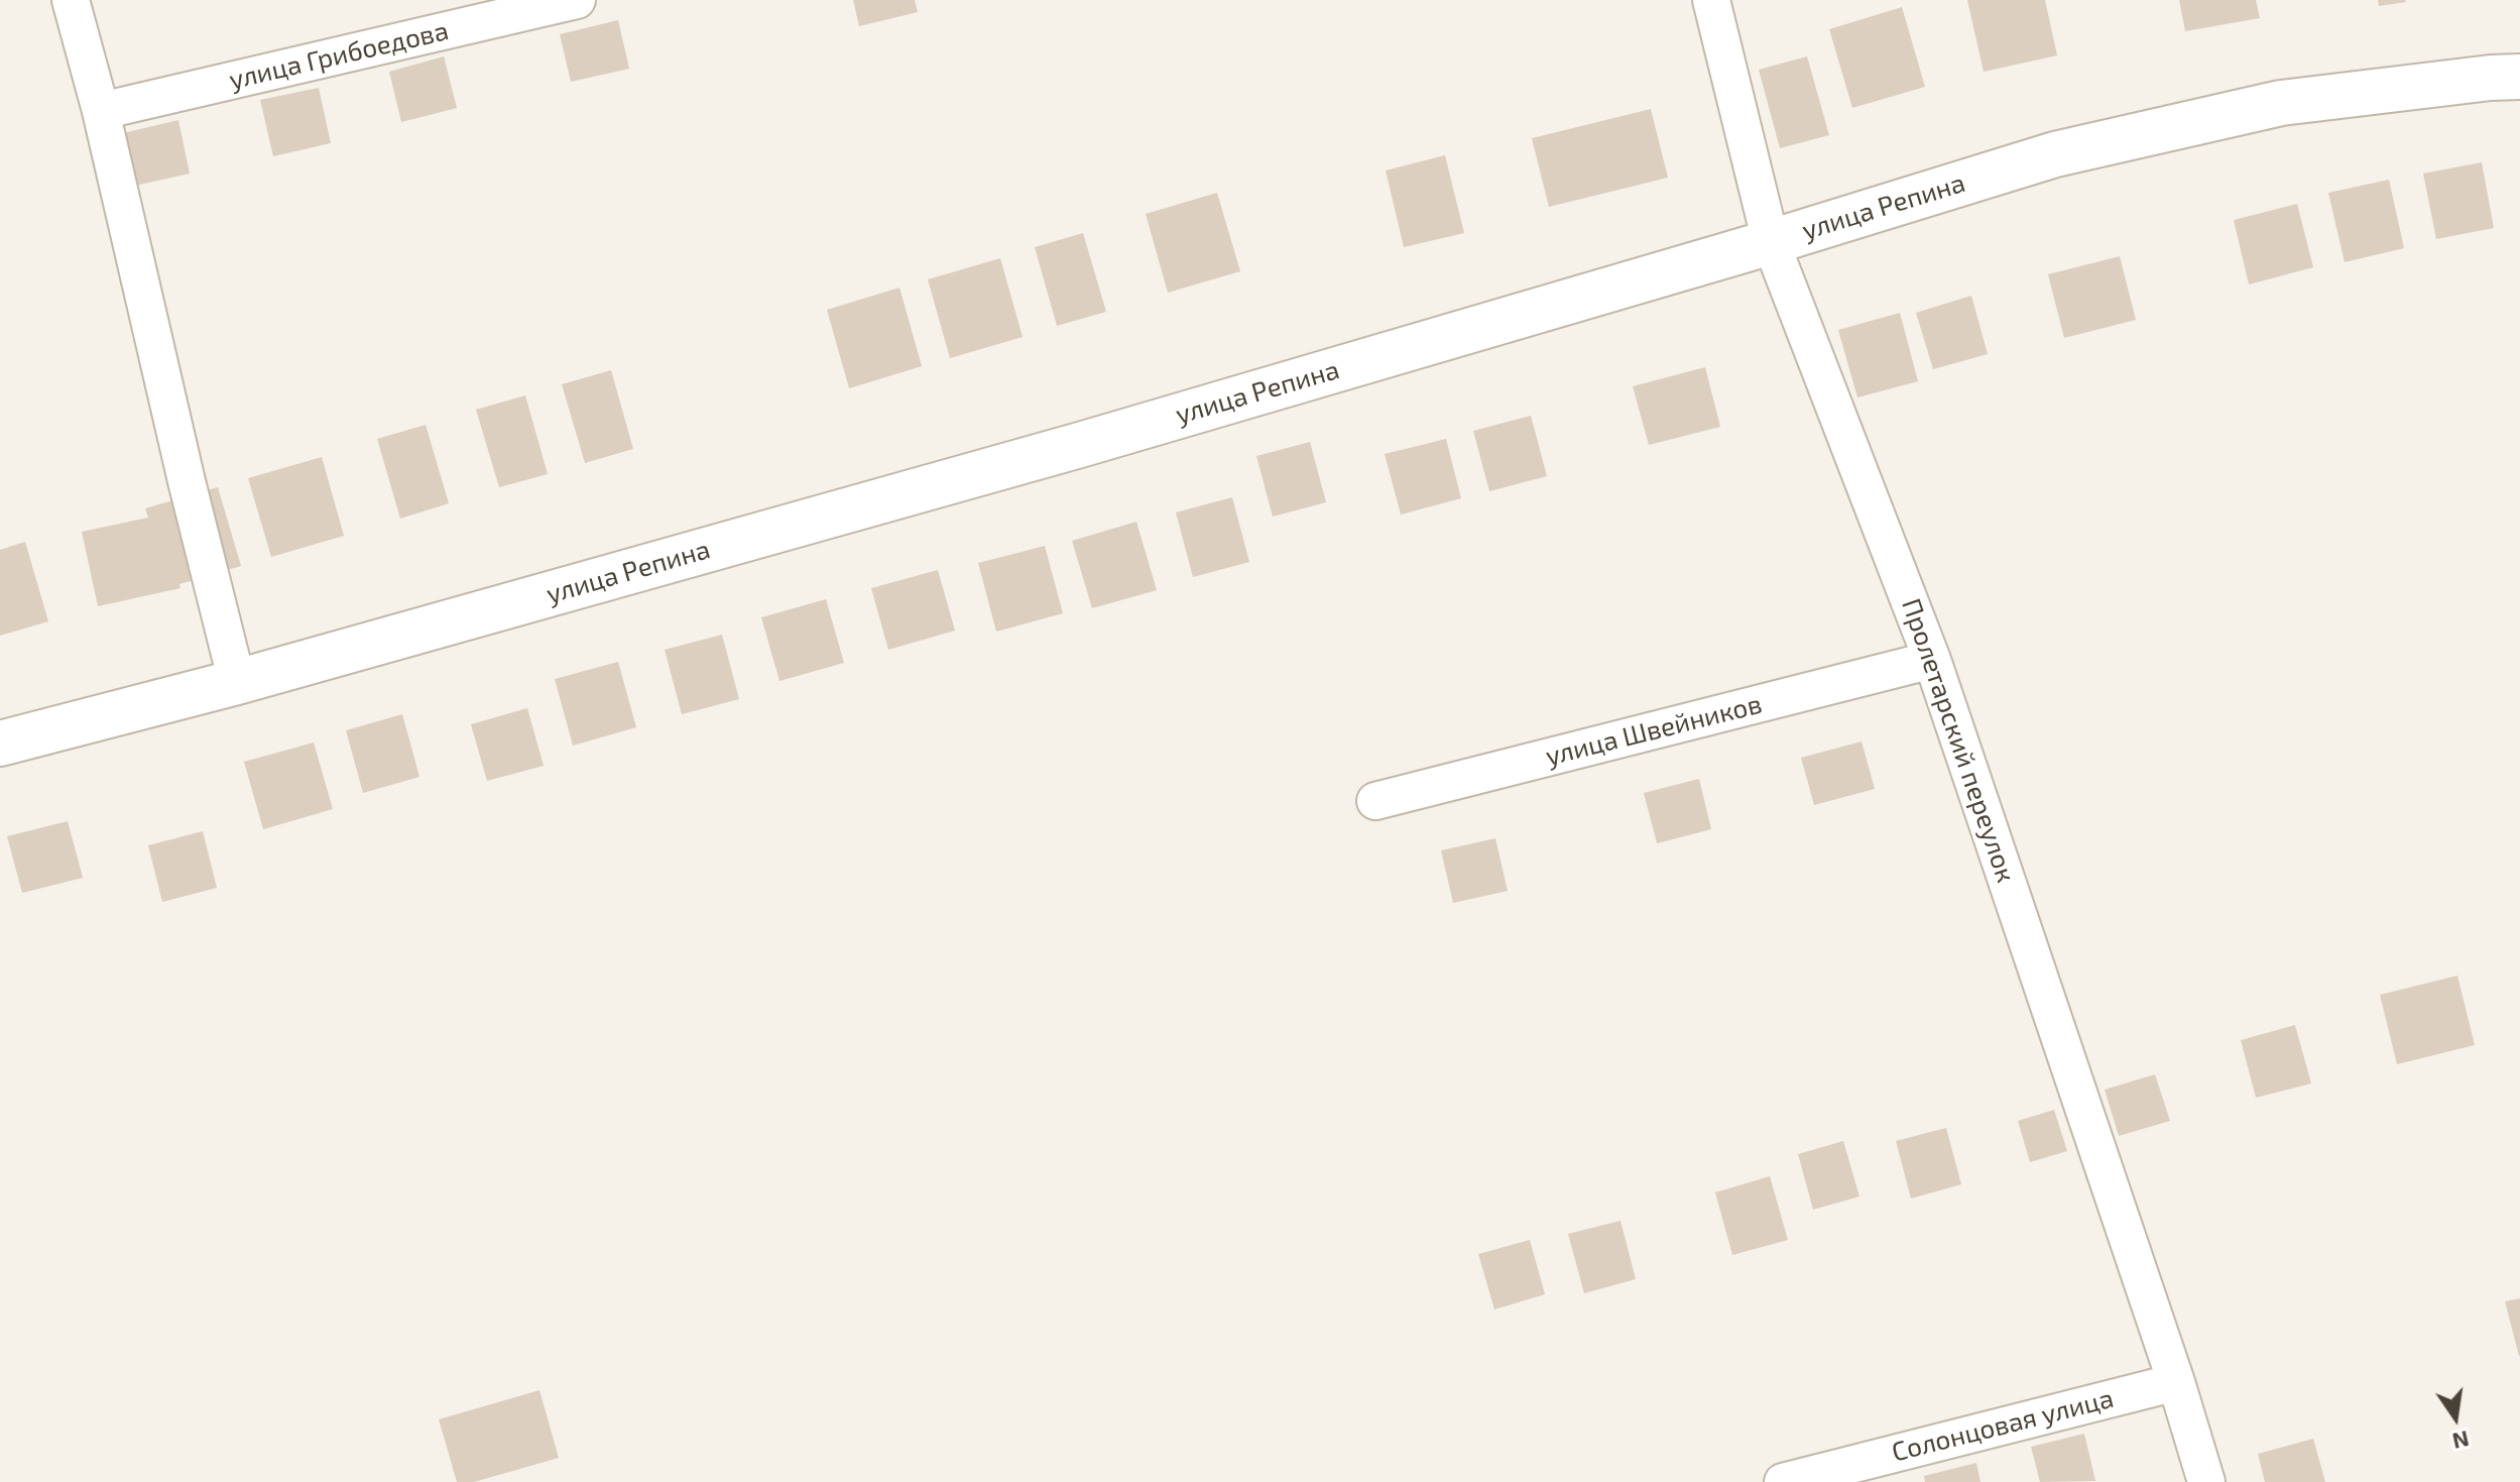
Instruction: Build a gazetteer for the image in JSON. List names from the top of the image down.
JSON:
{
  "streets": {
    "street": [
      "улица Грибоедова",
      "улица Репина",
      "улица Швейников",
      "Пролетарский переулок",
      "Солонцовая улица"
    ]
  },
  "crossings": [
    ["улица Репина", "Пролетарский переулок"],
    ["улица Швейников", "Пролетарский переулок"],
    ["Пролетарский переулок", "Солонцовая улица"]
  ],
  "north": "bottom"
}
